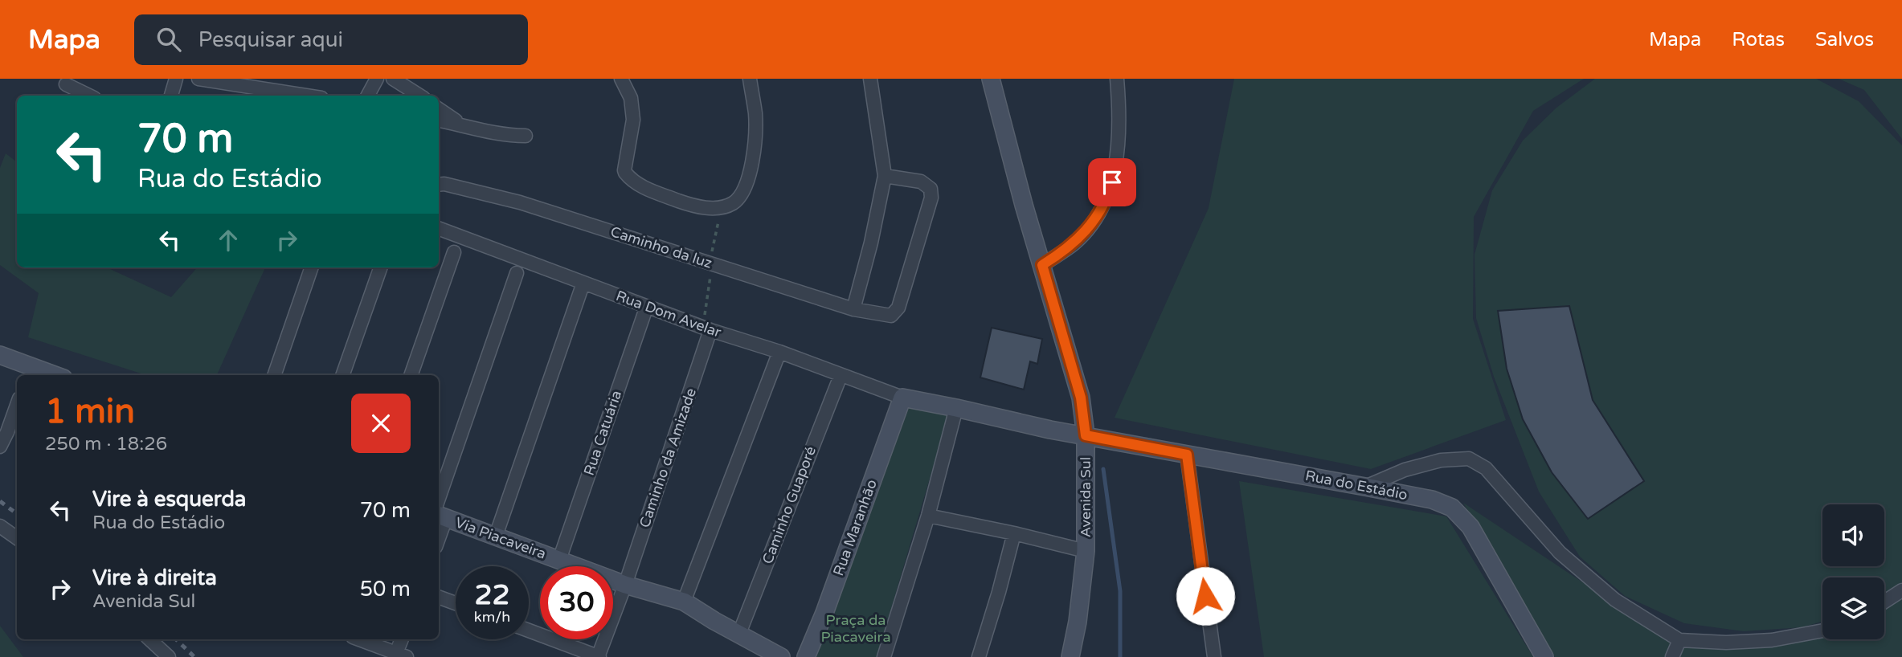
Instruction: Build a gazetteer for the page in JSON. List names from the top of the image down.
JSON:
{
  "streets": {
    "street": [
      "Caminho da luz",
      "Rua Dom Avelar",
      "Rua Catuária",
      "Caminho da Amizade",
      "Rua do Estádio",
      "Avenida Sul",
      "Caminho Guaporé",
      "Rua Maranhão",
      "Via Piacaveira"
    ]
  },
  "crossings": [
    ["Rua Dom Avelar", "Rua Catuária"],
    ["Rua Dom Avelar", "Caminho da Amizade"],
    ["Rua Dom Avelar", "Rua do Estádio"],
    ["Rua Dom Avelar", "Caminho Guaporé"],
    ["Rua Dom Avelar", "Rua Maranhão"],
    ["Rua Catuária", "Via Piacaveira"],
    ["Caminho da Amizade", "Via Piacaveira"],
    ["Rua do Estádio", "Avenida Sul"],
    ["Rua do Estádio", "Rua Maranhão"],
    ["Caminho Guaporé", "Via Piacaveira"]
  ],
  "parks": ["Praça da Piacaveira"],
  "page": {
    "header": "Mapa",
    "search": "Pesquisar aqui",
    "nav": ["Mapa", "Rotas", "Salvos"],
    "turn": ["70 m", "Rua do Estádio"],
    "heading": ["1 min", "250 m · 18:26"],
    "list": [
      {
        "name": "Vire à esquerda",
        "note": "Rua do Estádio",
        "value": "70 m"
      },
      {
        "name": "Vire à direita",
        "note": "Avenida Sul",
        "value": "50 m"
      }
    ],
    "speed": "22 km/h",
    "limit": "30"
  }
}
